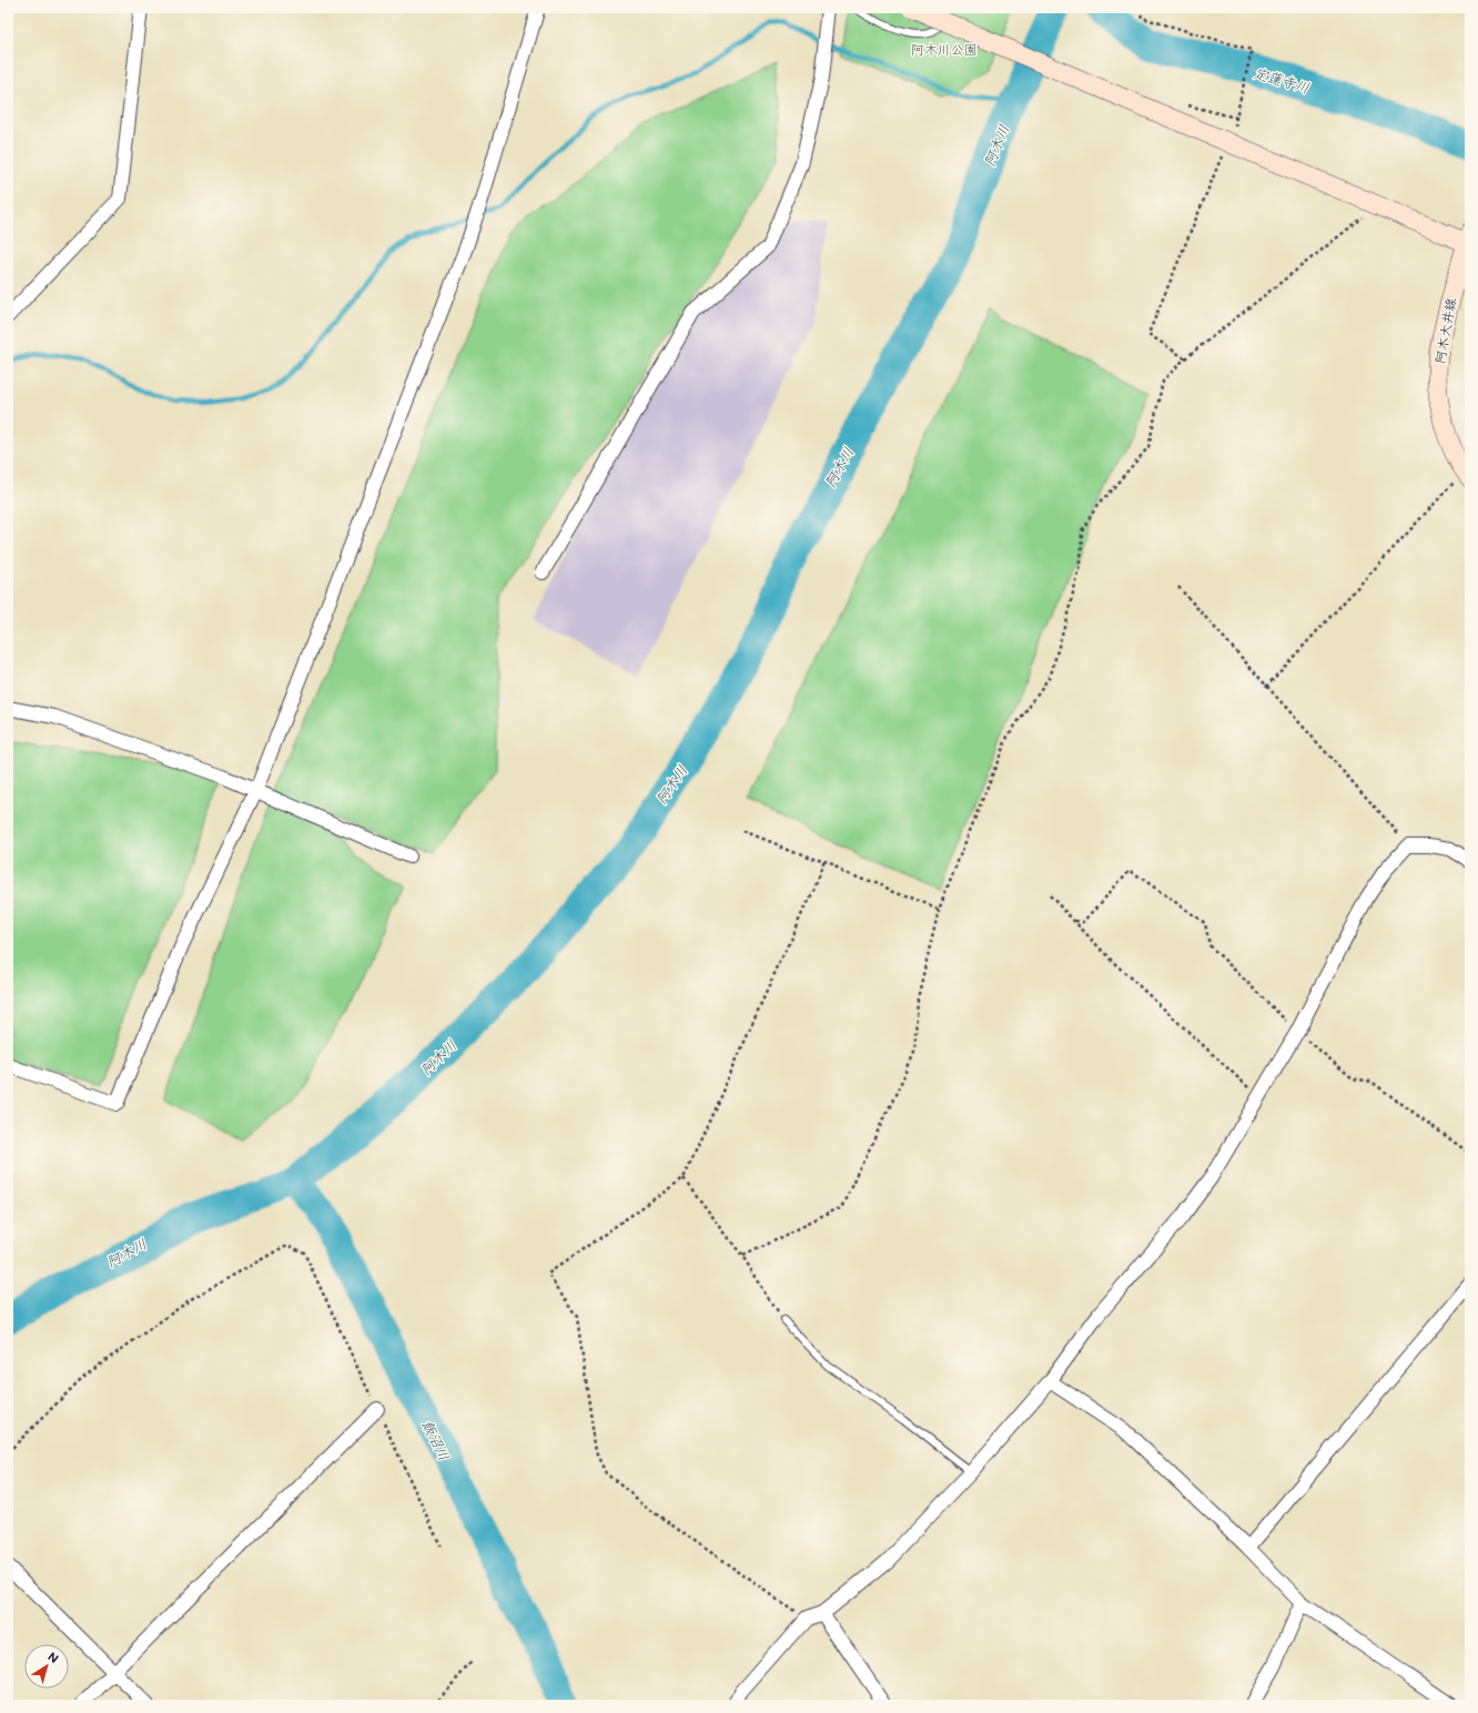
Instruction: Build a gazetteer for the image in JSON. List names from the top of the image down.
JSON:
{
  "streets": {
    "street": ["阿木大井線"]
  },
  "water": ["定蓮寺川", "阿木川", "飯沼川"],
  "parks": ["阿木川公園"],
  "north": "top right"
}
